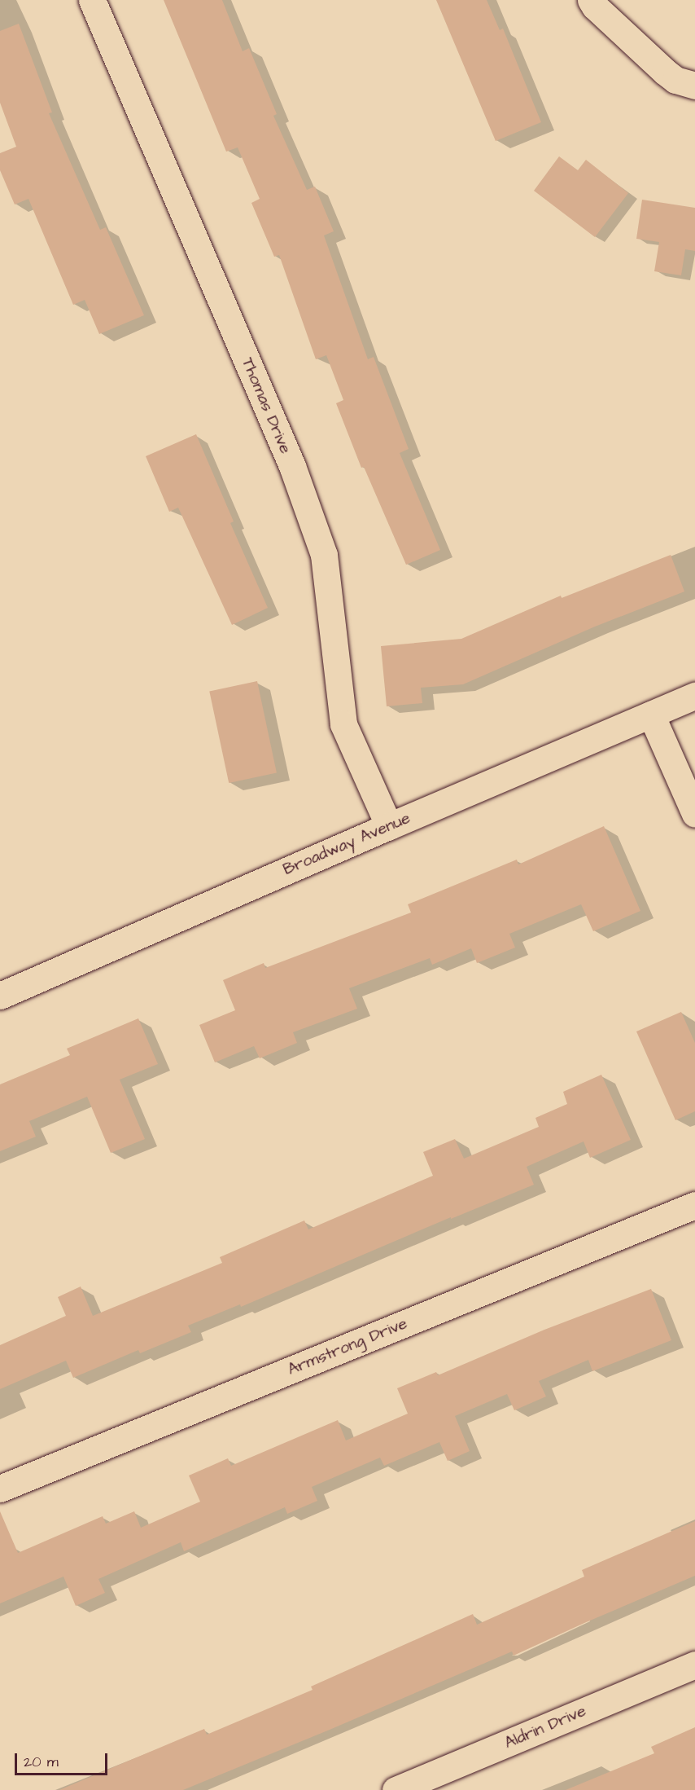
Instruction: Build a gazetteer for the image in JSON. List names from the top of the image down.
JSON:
{
  "streets": {
    "street": [
      "Thomas Drive",
      "Broadway Avenue",
      "Armstrong Drive",
      "Aldrin Drive"
    ]
  },
  "crossings": [
    ["Thomas Drive", "Broadway Avenue"]
  ],
  "scale_bar": "20 m"
}
